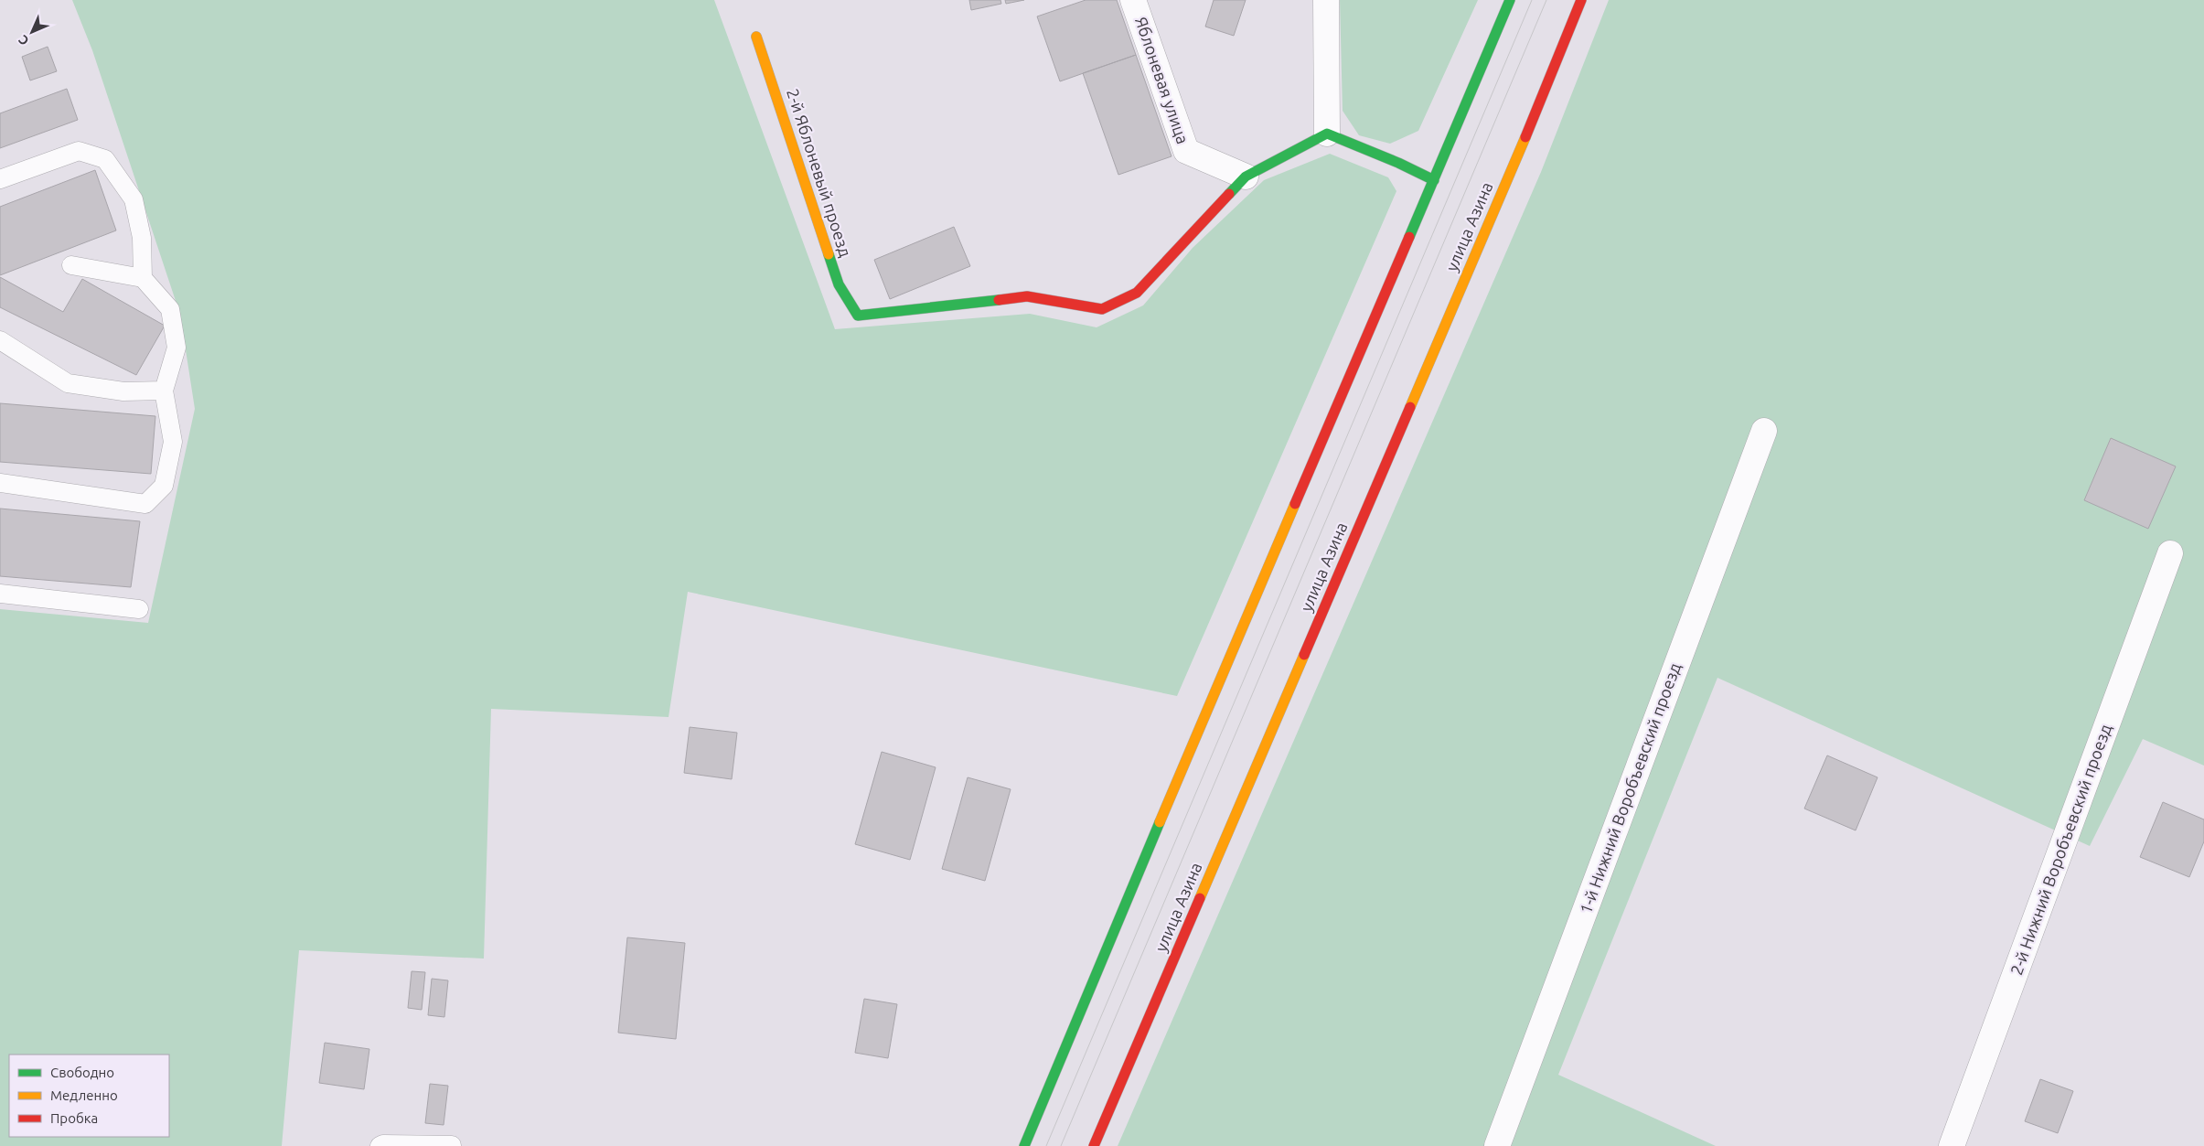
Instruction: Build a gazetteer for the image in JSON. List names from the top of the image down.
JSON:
{
  "streets": {
    "street": [
      "Яблоневая улица",
      "2-й Яблоневый проезд",
      "улица Азина",
      "1-й Нижний Воробъевский проезд",
      "2-й Нижний Воробъевский проезд"
    ]
  },
  "crossings": [
    ["Яблоневая улица", "2-й Яблоневый проезд"]
  ],
  "legend": ["Свободно", "Медленно", "Пробка"],
  "north": "bottom left"
}
